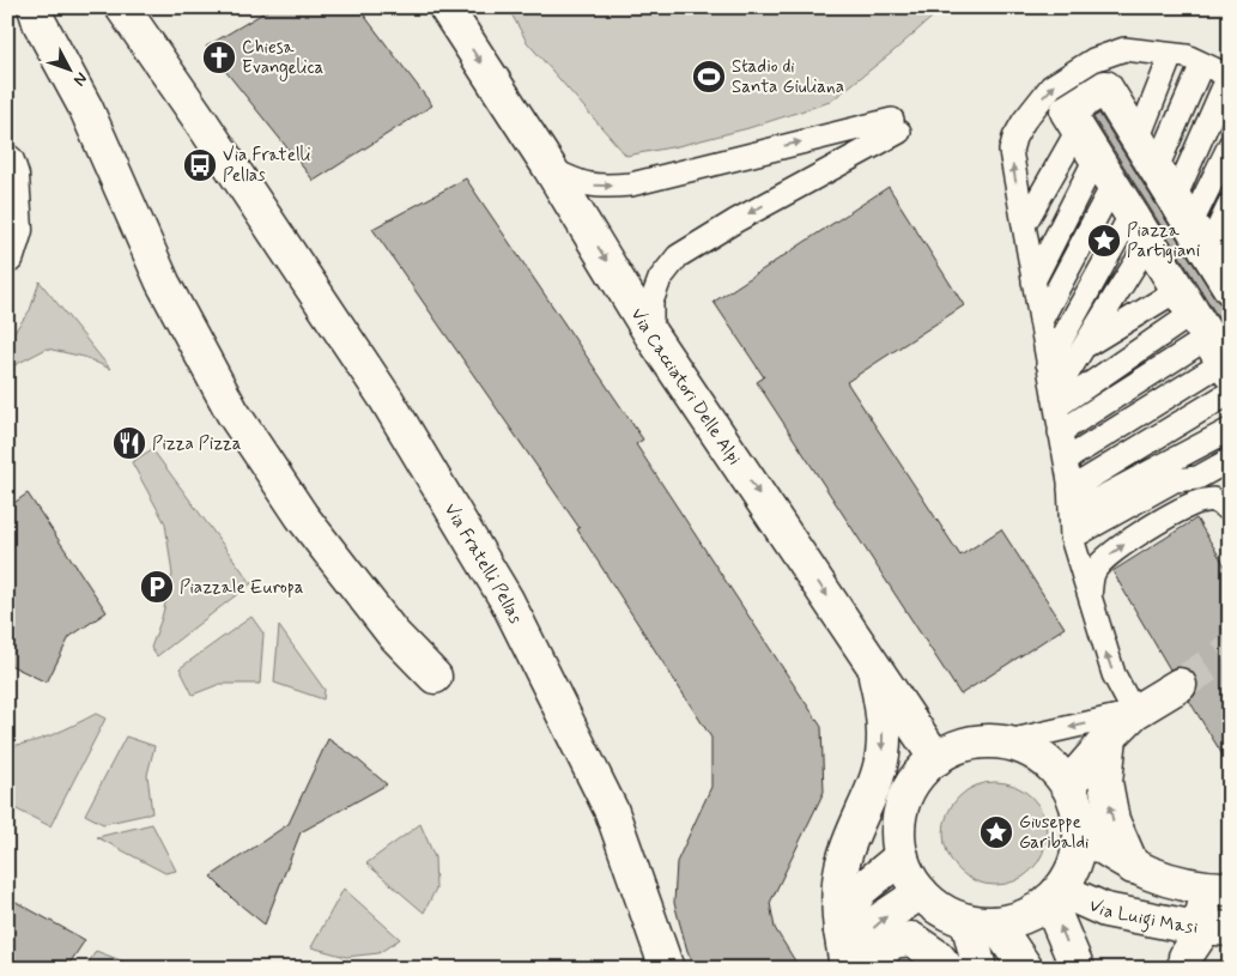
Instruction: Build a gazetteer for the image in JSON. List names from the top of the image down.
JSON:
{
  "streets": {
    "street": ["Via Cacciatori Delle Alpi", "Via Fratelli Pellas", "Via Luigi Masi"]
  },
  "crossings": [
    ["Via Cacciatori Delle Alpi", "Via Luigi Masi"]
  ],
  "one_way": ["Via Cacciatori Delle Alpi"],
  "places": {
    "church": ["Chiesa Evangelica"],
    "sports": ["Stadio di Santa Giuliana"],
    "bus stop": ["Via Fratelli Pellas"],
    "place": ["Piazza Partigiani", "Giuseppe Garibaldi"],
    "restaurant": ["Pizza Pizza"],
    "parking": ["Piazzale Europa"]
  },
  "north": "bottom right"
}
